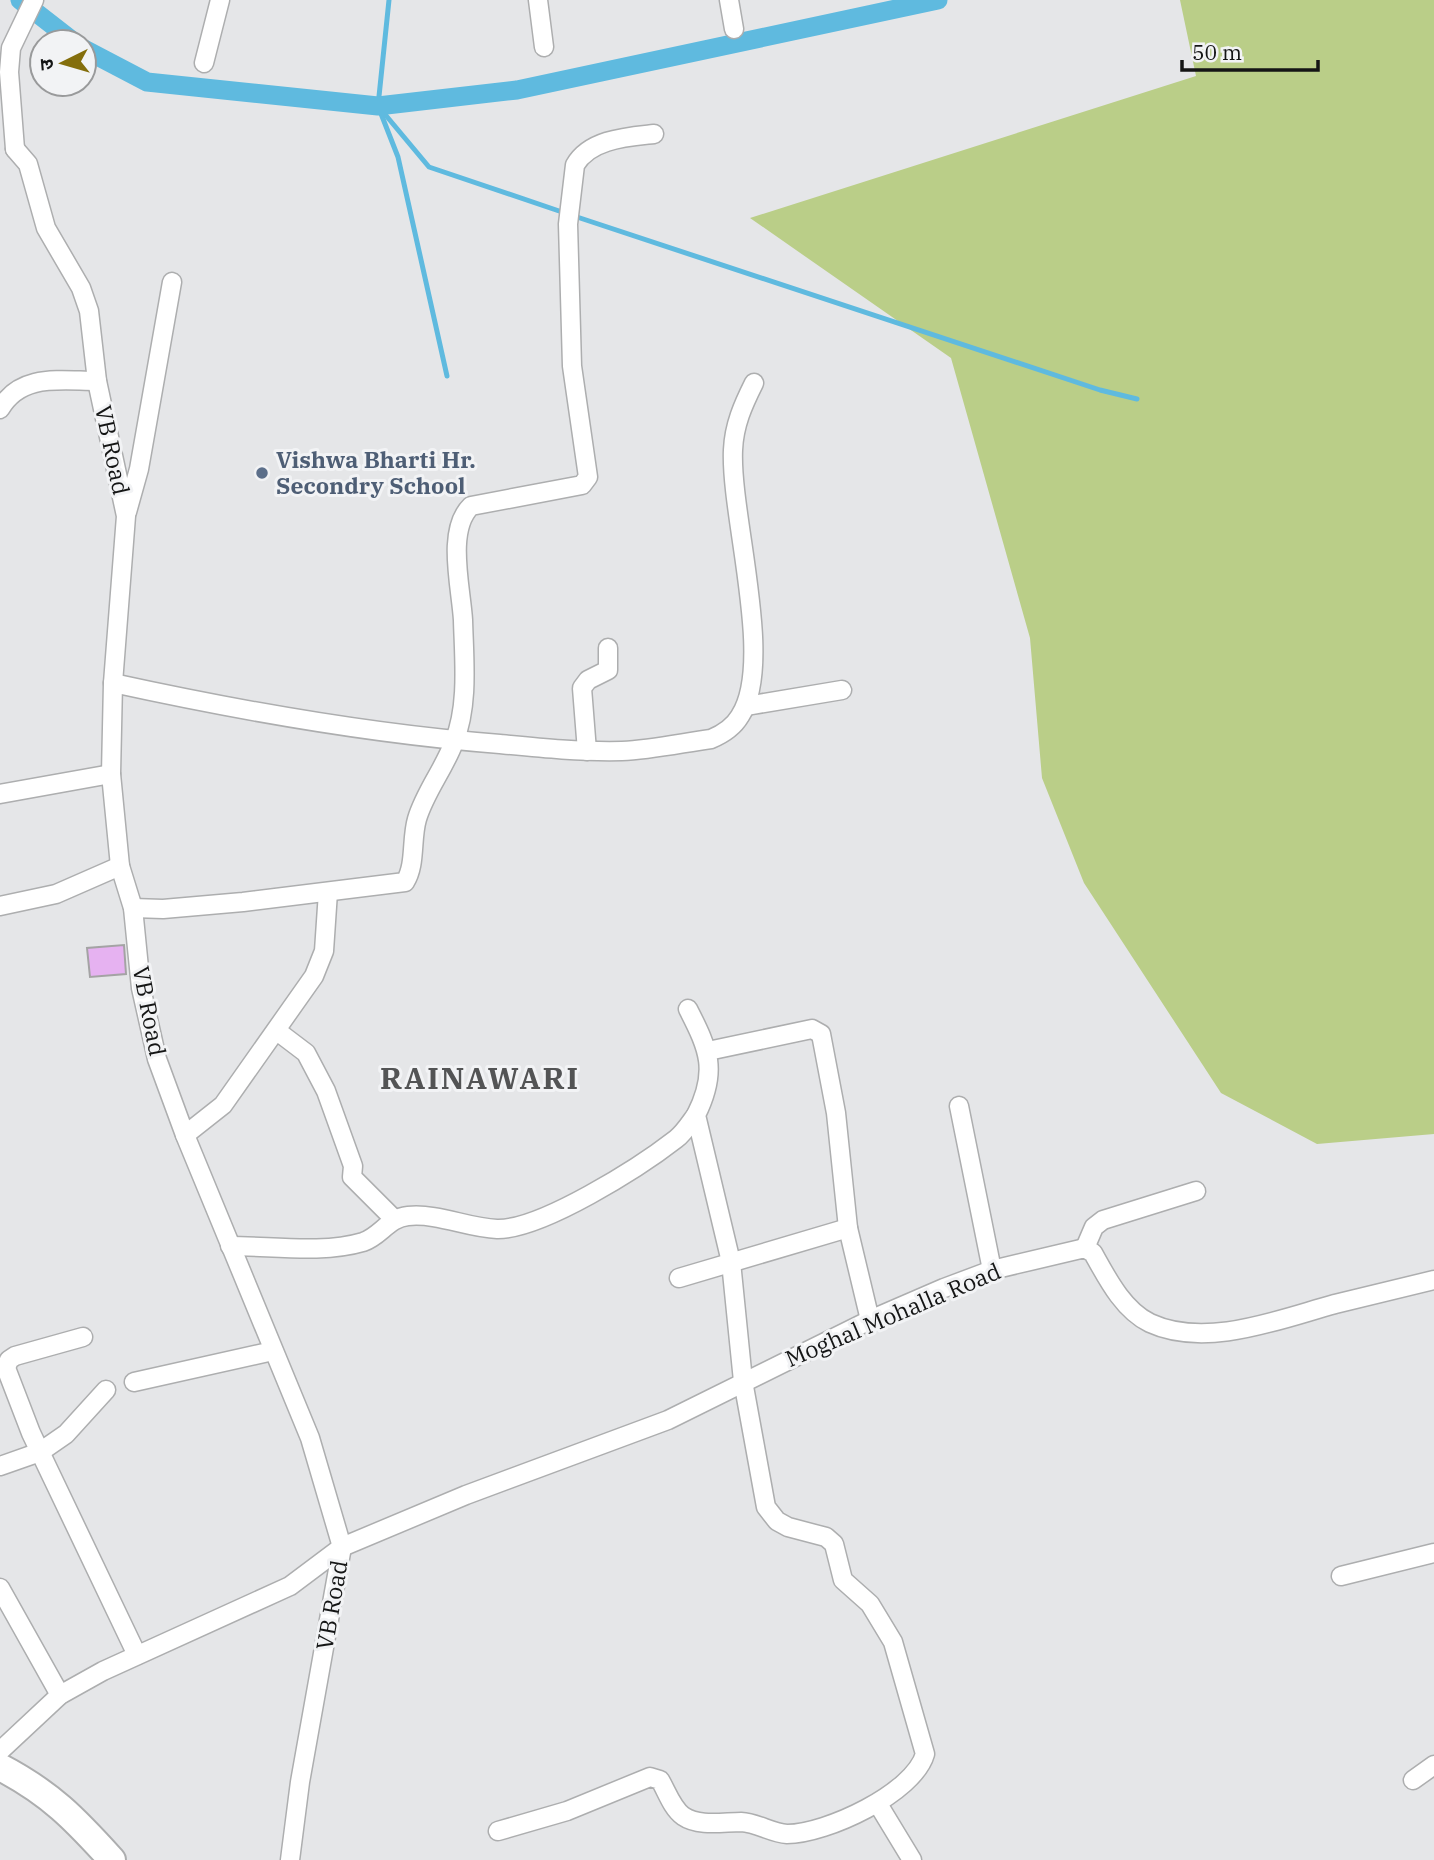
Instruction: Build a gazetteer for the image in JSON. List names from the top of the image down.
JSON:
{
  "streets": {
    "street": ["VB Road", "Moghal Mohalla Road"]
  },
  "crossings": [
    ["VB Road", "Moghal Mohalla Road"]
  ],
  "districts": ["RAINAWARI"],
  "places": ["Vishwa Bharti Hr. Secondry School"],
  "scale_bar": "50 m",
  "north": "left"
}
